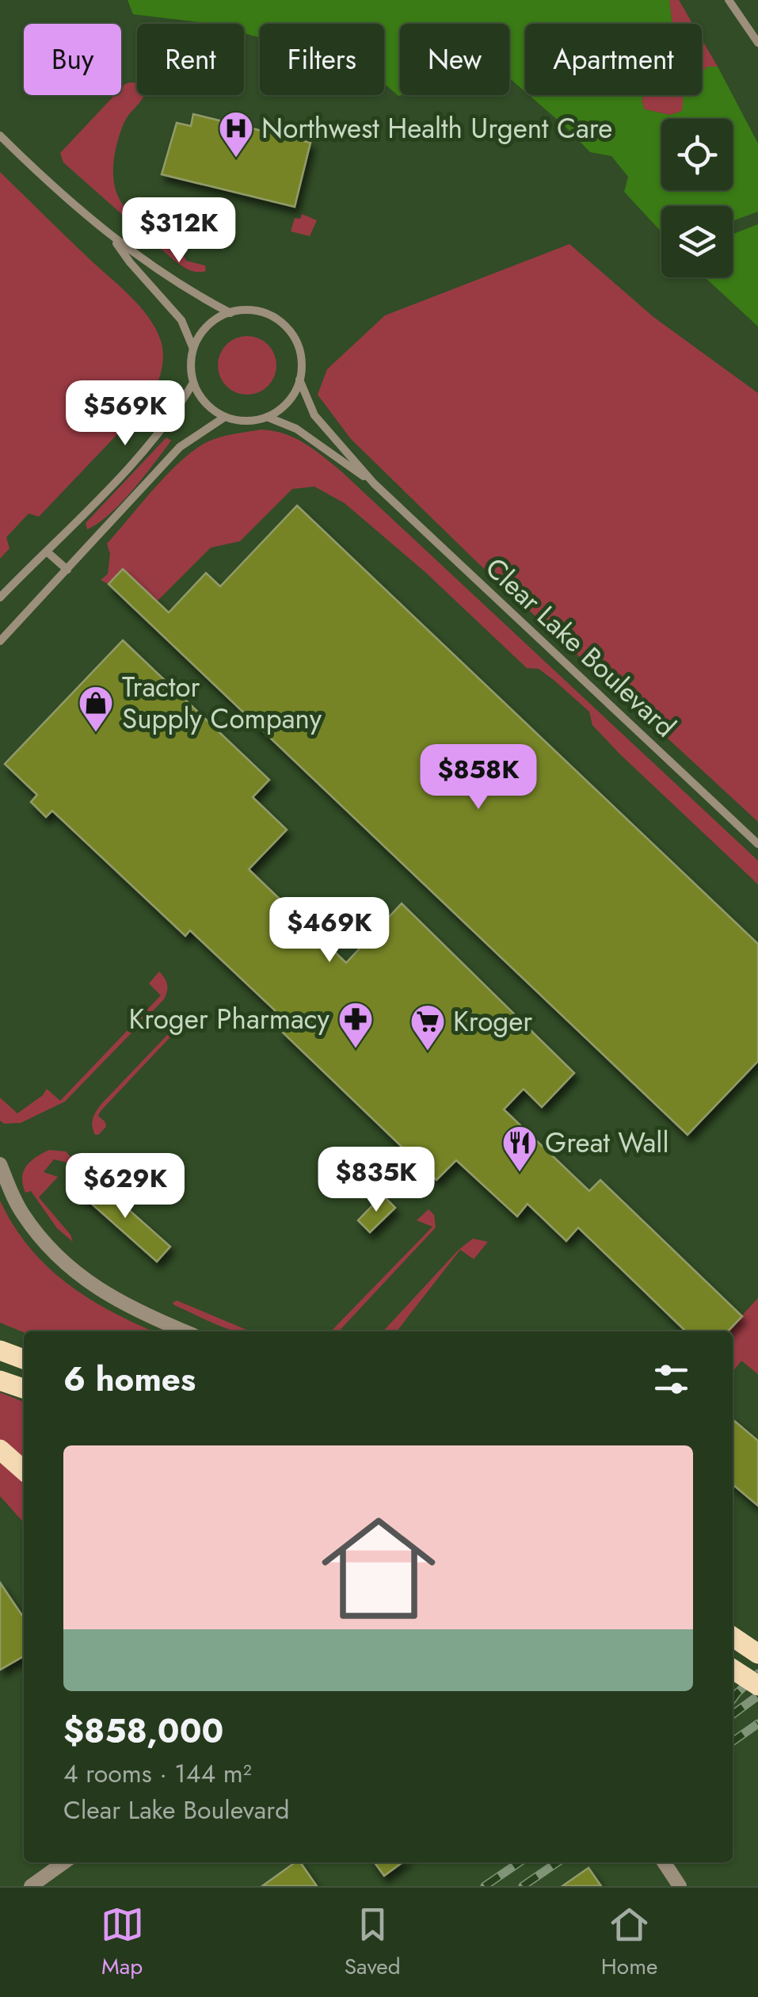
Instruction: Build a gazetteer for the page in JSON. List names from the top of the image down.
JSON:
{
  "streets": {
    "street": ["Clear Lake Boulevard"]
  },
  "places": {
    "hospital": ["Northwest Health Urgent Care"],
    "shop": ["Tractor Supply Company"],
    "pharmacy": ["Kroger Pharmacy"],
    "supermarket": ["Kroger"],
    "restaurant": ["Great Wall"]
  },
  "page": {
    "chip": [
      "Buy",
      "Rent",
      "Filters",
      "New",
      "Apartment"
    ],
    "price": [
      "$312K",
      "$569K",
      "$858K",
      "$469K",
      "$835K",
      "$629K"
    ],
    "heading": "6 homes",
    "list": [
      {
        "name": "$858,000",
        "note": "4 rooms · 144 m² · Clear Lake Boulevard"
      }
    ],
    "tabs": ["Map", "Saved", "Home"]
  }
}
